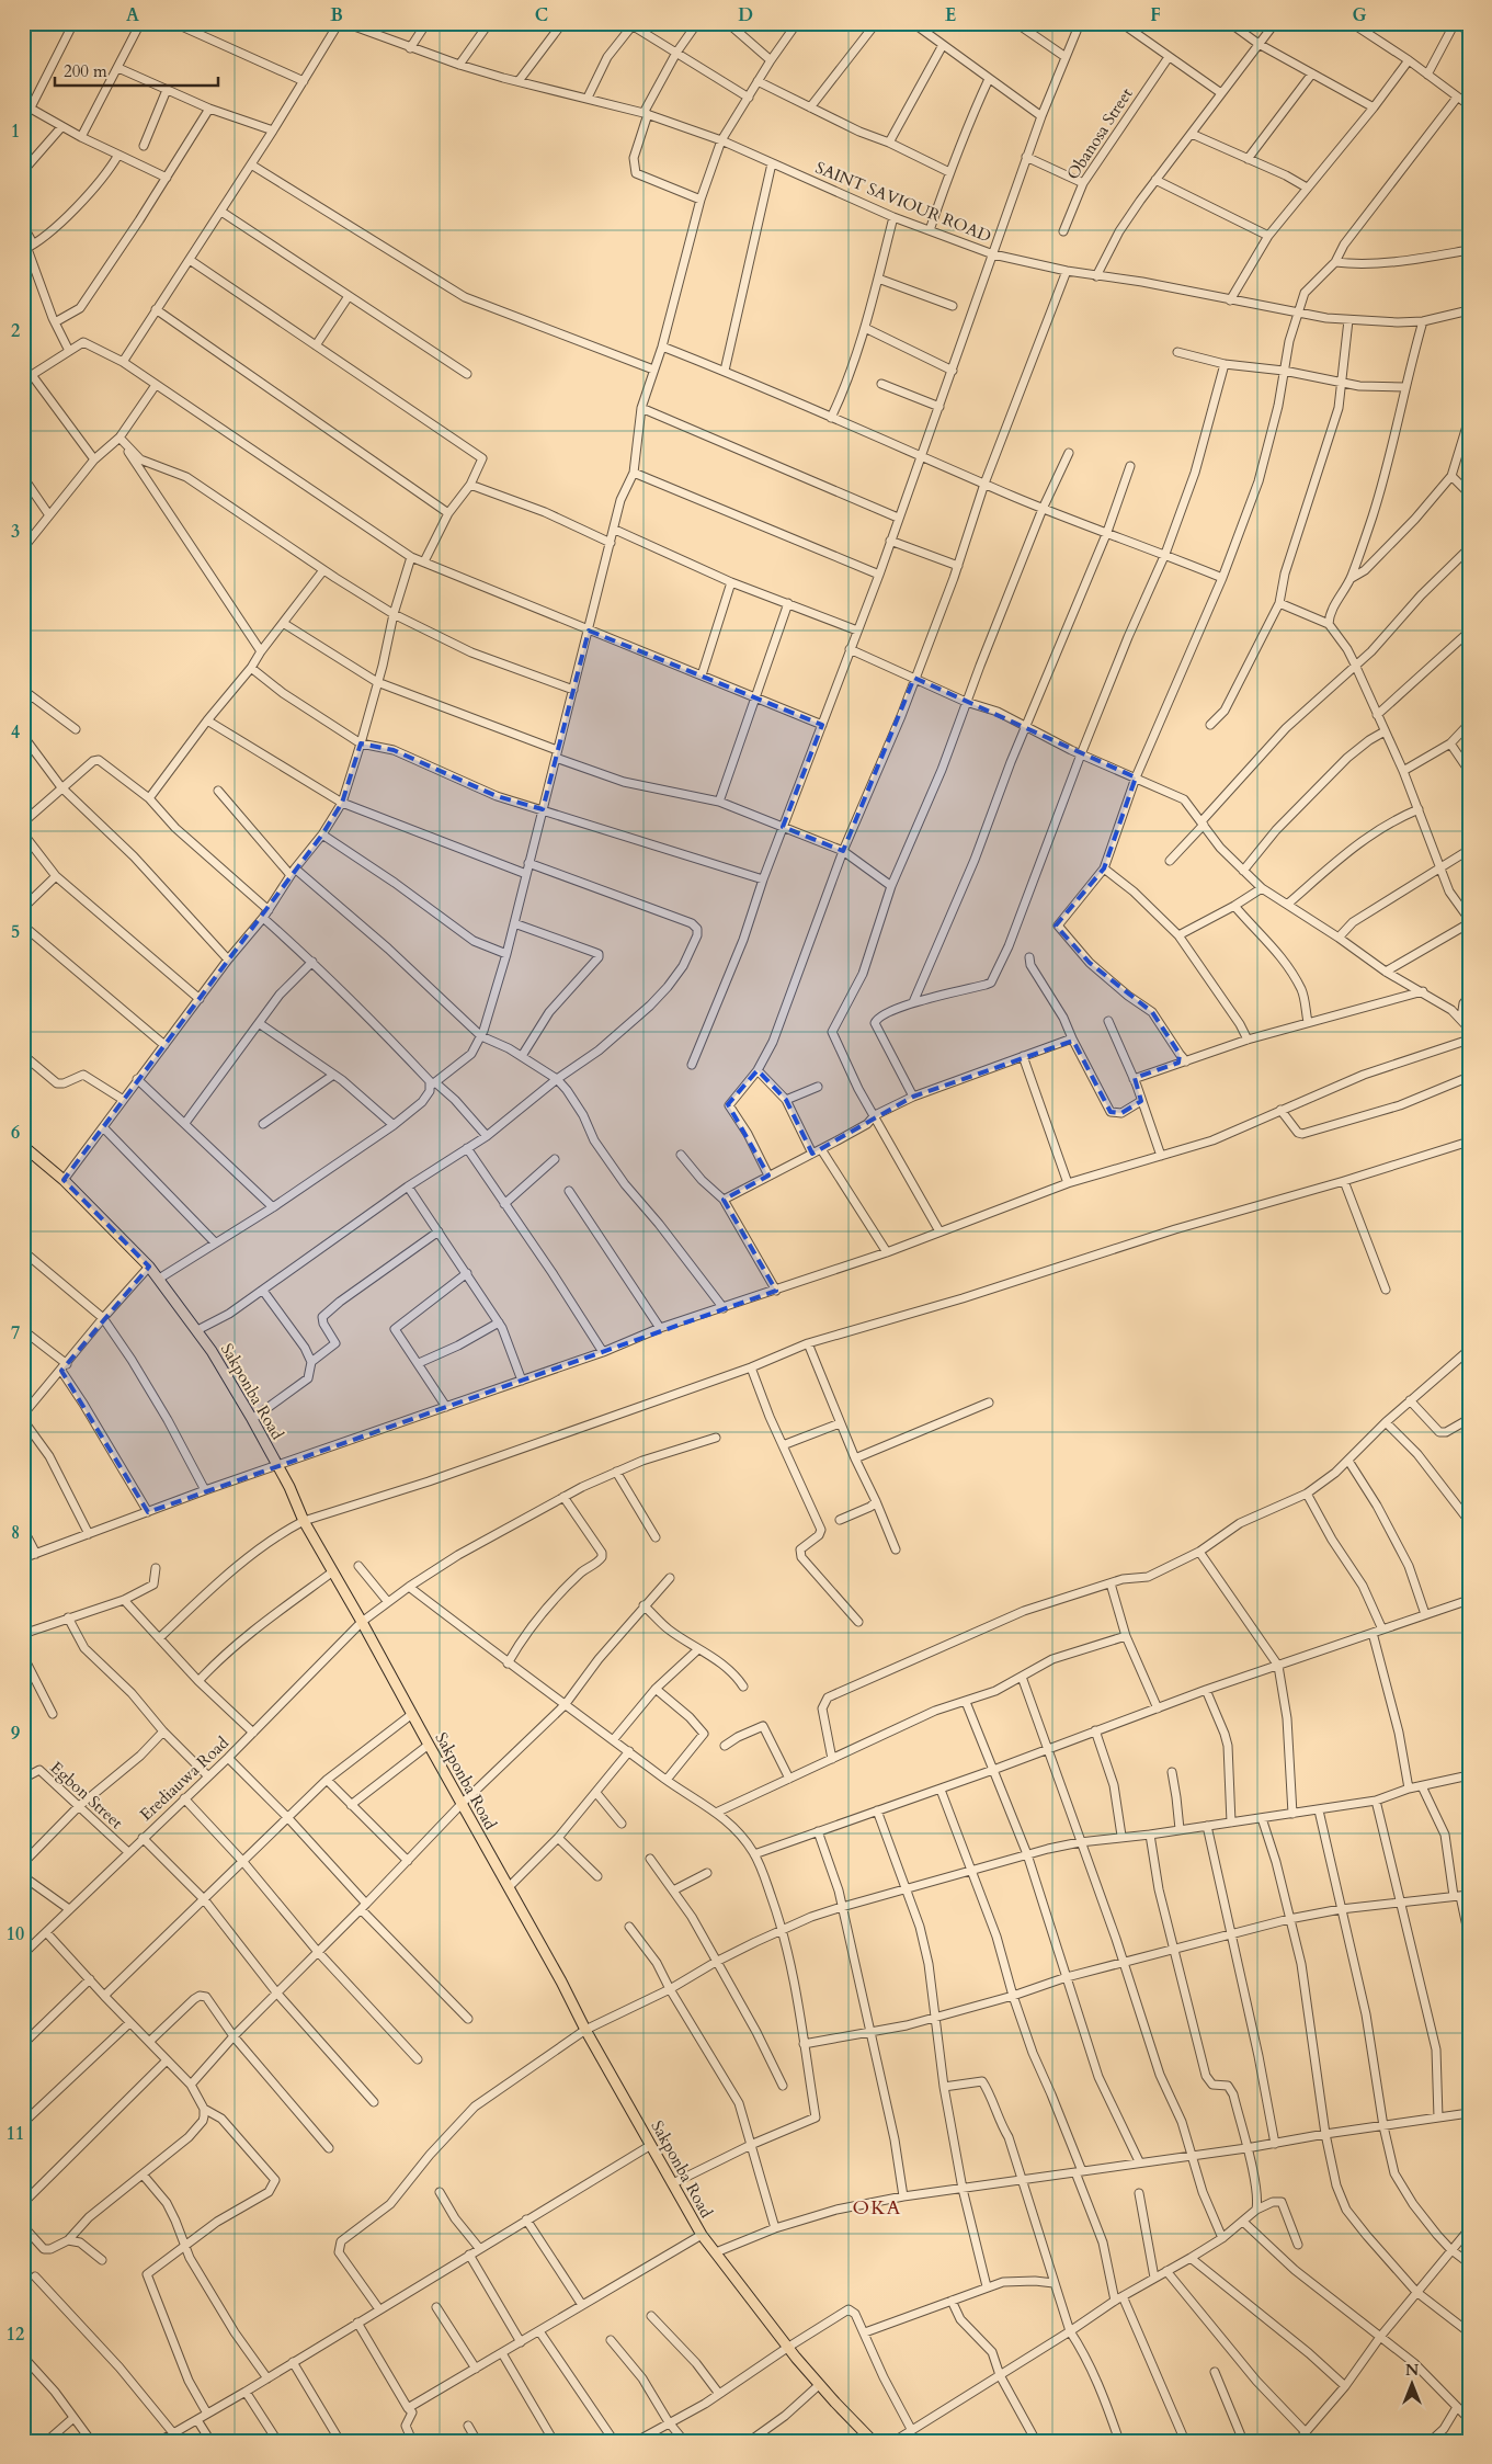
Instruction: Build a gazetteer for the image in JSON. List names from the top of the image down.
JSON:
{
  "streets": {
    "main road": ["Sakponba Road"],
    "street": [
      "Obanosa Street",
      "SAINT SAVIOUR ROAD",
      "Erediauwa Road",
      "Egbon Street"
    ]
  },
  "crossings": [
    ["Sakponba Road", "Erediauwa Road"],
    ["Erediauwa Road", "Egbon Street"]
  ],
  "districts": ["OKA"],
  "scale_bar": "200 m",
  "north": "top",
  "grid": {
    "columns": [
      "A",
      "B",
      "C",
      "D",
      "E",
      "F",
      "G"
    ],
    "rows": [
      "1",
      "2",
      "3",
      "4",
      "5",
      "6",
      "7",
      "8",
      "9",
      "10",
      "11",
      "12"
    ]
  }
}
